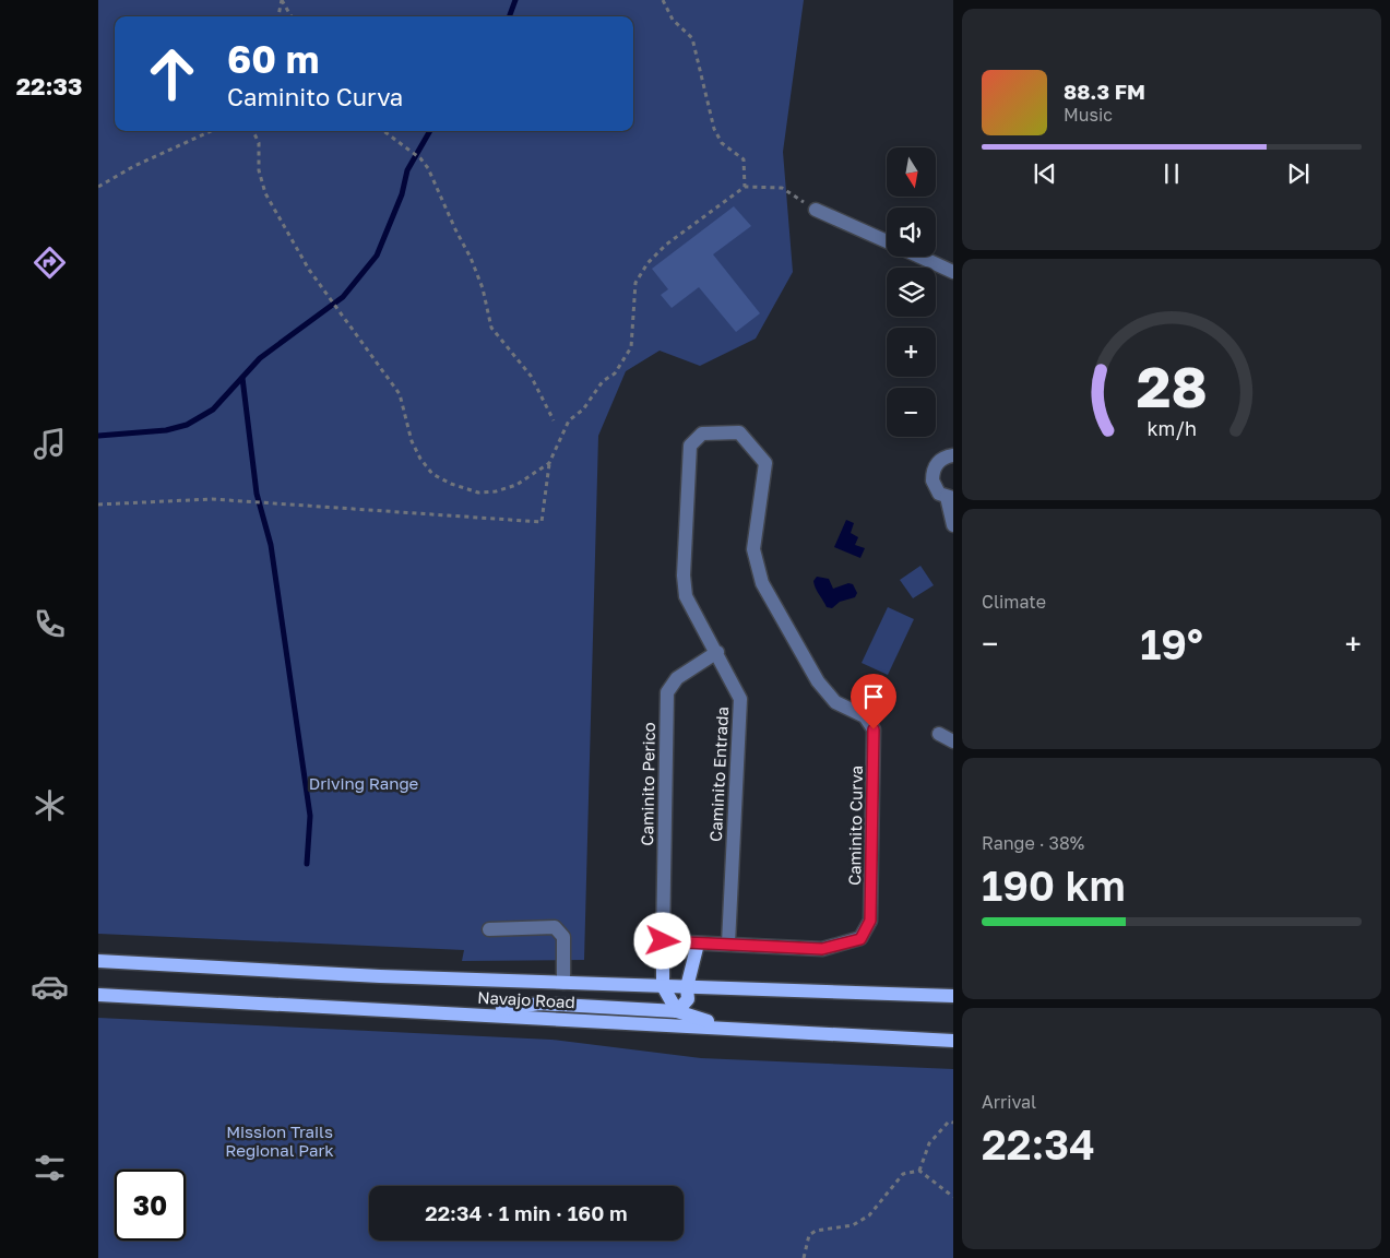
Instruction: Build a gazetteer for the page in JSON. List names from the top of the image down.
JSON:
{
  "streets": {
    "main road": ["Navajo Road"],
    "street": ["Caminito Entrada", "Caminito Perico", "Caminito Curva"]
  },
  "crossings": [
    ["Caminito Entrada", "Caminito Perico"],
    ["Caminito Entrada", "Caminito Curva"]
  ],
  "parks": ["Driving Range", "Mission Trails Regional Park"],
  "north": "bottom",
  "page": {
    "tabs": "22:33",
    "turn": ["60 m", "Caminito Curva"],
    "song": ["88.3 FM", "Music"],
    "map_buttons": ["+", "−"],
    "tile": [
      "Climate",
      ["Range · 38%", "190 km"],
      ["Arrival", "22:34"]
    ],
    "heat": ["−", "19°", "+"],
    "limit": "30",
    "trip": "22:34 · 1 min · 160 m",
    "gauge": ["28", "km/h"]
  }
}
